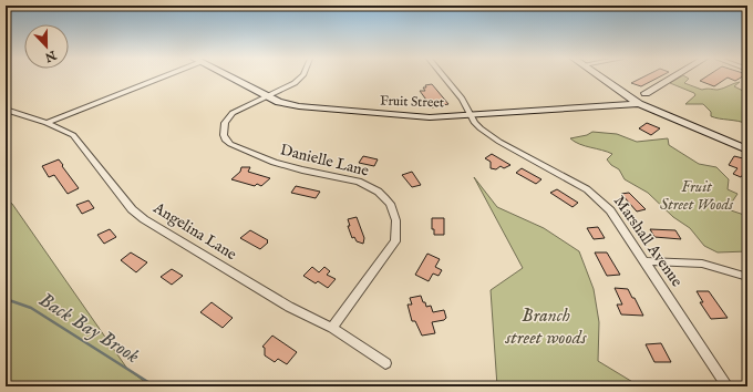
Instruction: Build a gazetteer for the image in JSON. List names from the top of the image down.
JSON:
{
  "streets": {
    "street": [
      "Fruit Street",
      "Danielle Lane",
      "Angelina Lane",
      "Marshall Avenue"
    ]
  },
  "crossings": [
    ["Fruit Street", "Danielle Lane"],
    ["Fruit Street", "Marshall Avenue"],
    ["Danielle Lane", "Angelina Lane"]
  ],
  "water": ["Back Bay Brook"],
  "parks": ["Fruit Street Woods", "Branch street woods"],
  "north": "bottom"
}
